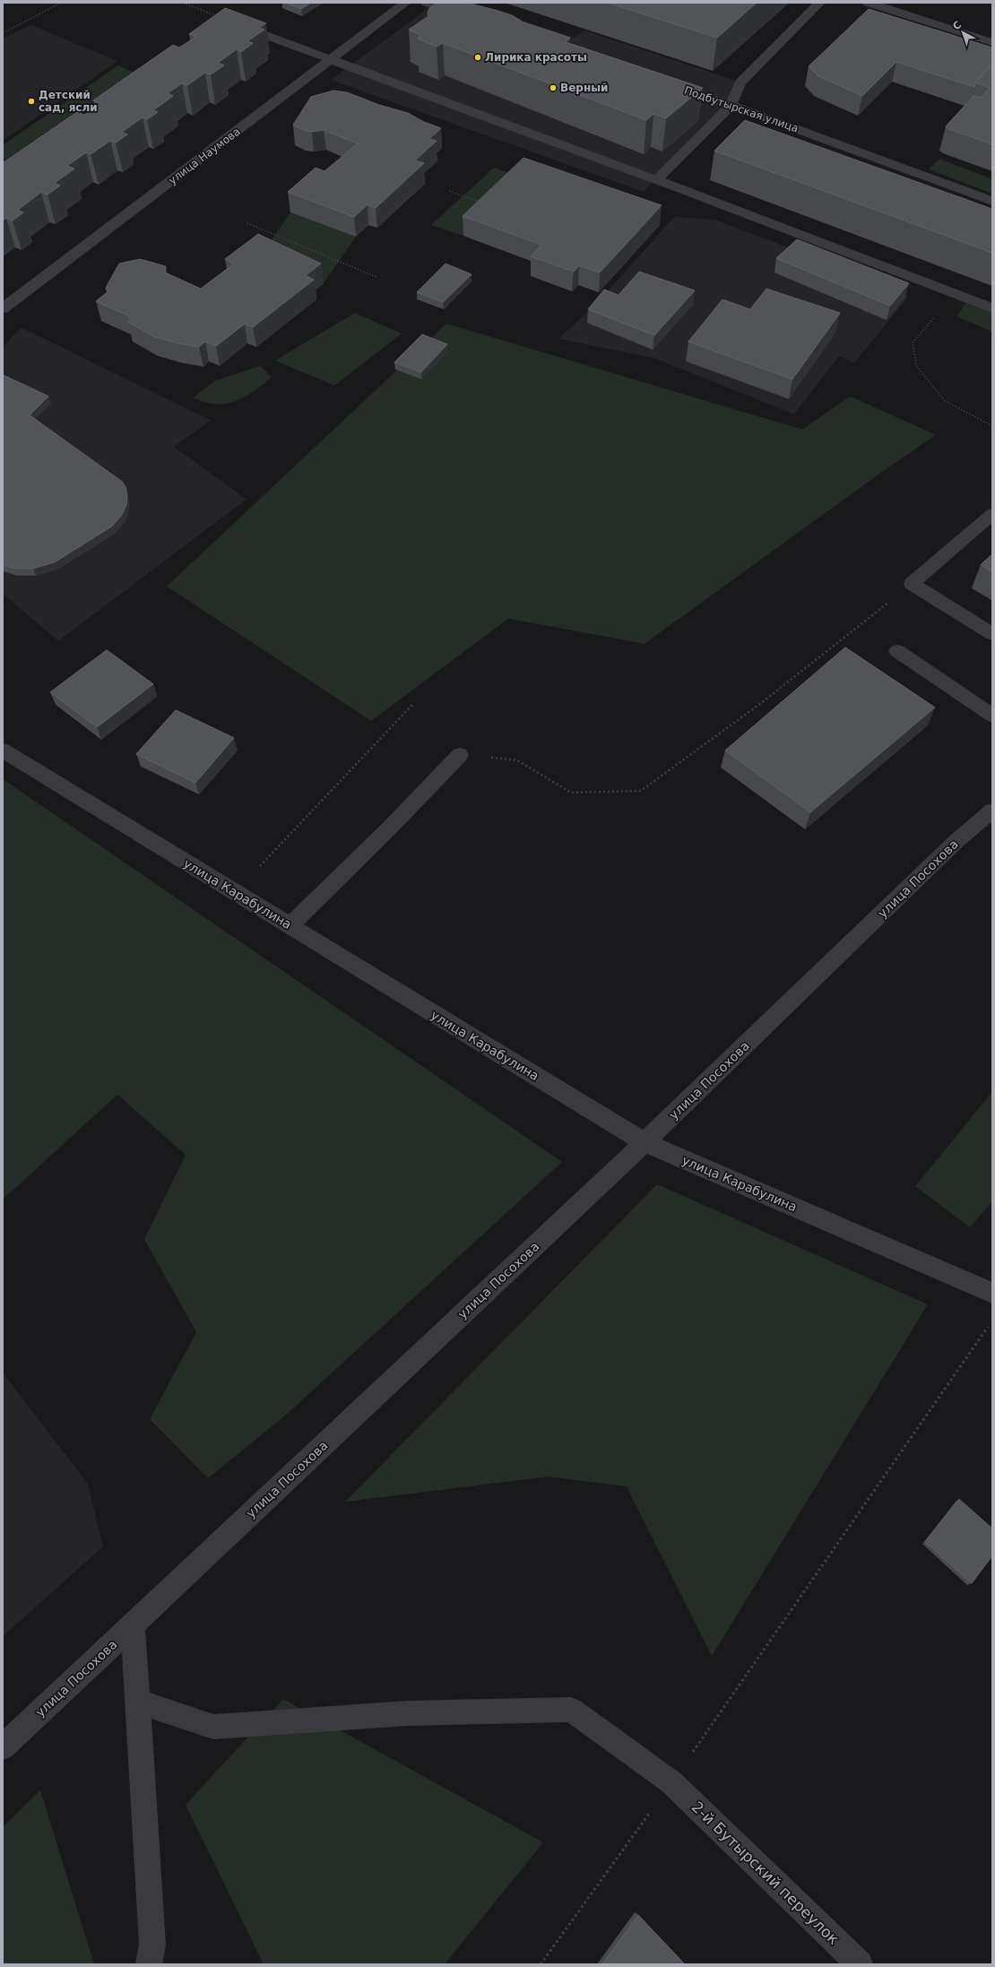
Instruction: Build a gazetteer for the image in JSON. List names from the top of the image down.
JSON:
{
  "streets": {
    "street": [
      "Подбутырская улица",
      "улица Наумова",
      "улица Посохова",
      "улица Карабулина",
      "2-й Бутырский переулок"
    ]
  },
  "crossings": [
    ["улица Посохова", "улица Карабулина"]
  ],
  "places": ["Лирика красоты", "Верный", "Детский сад, ясли"],
  "north": "top left"
}
